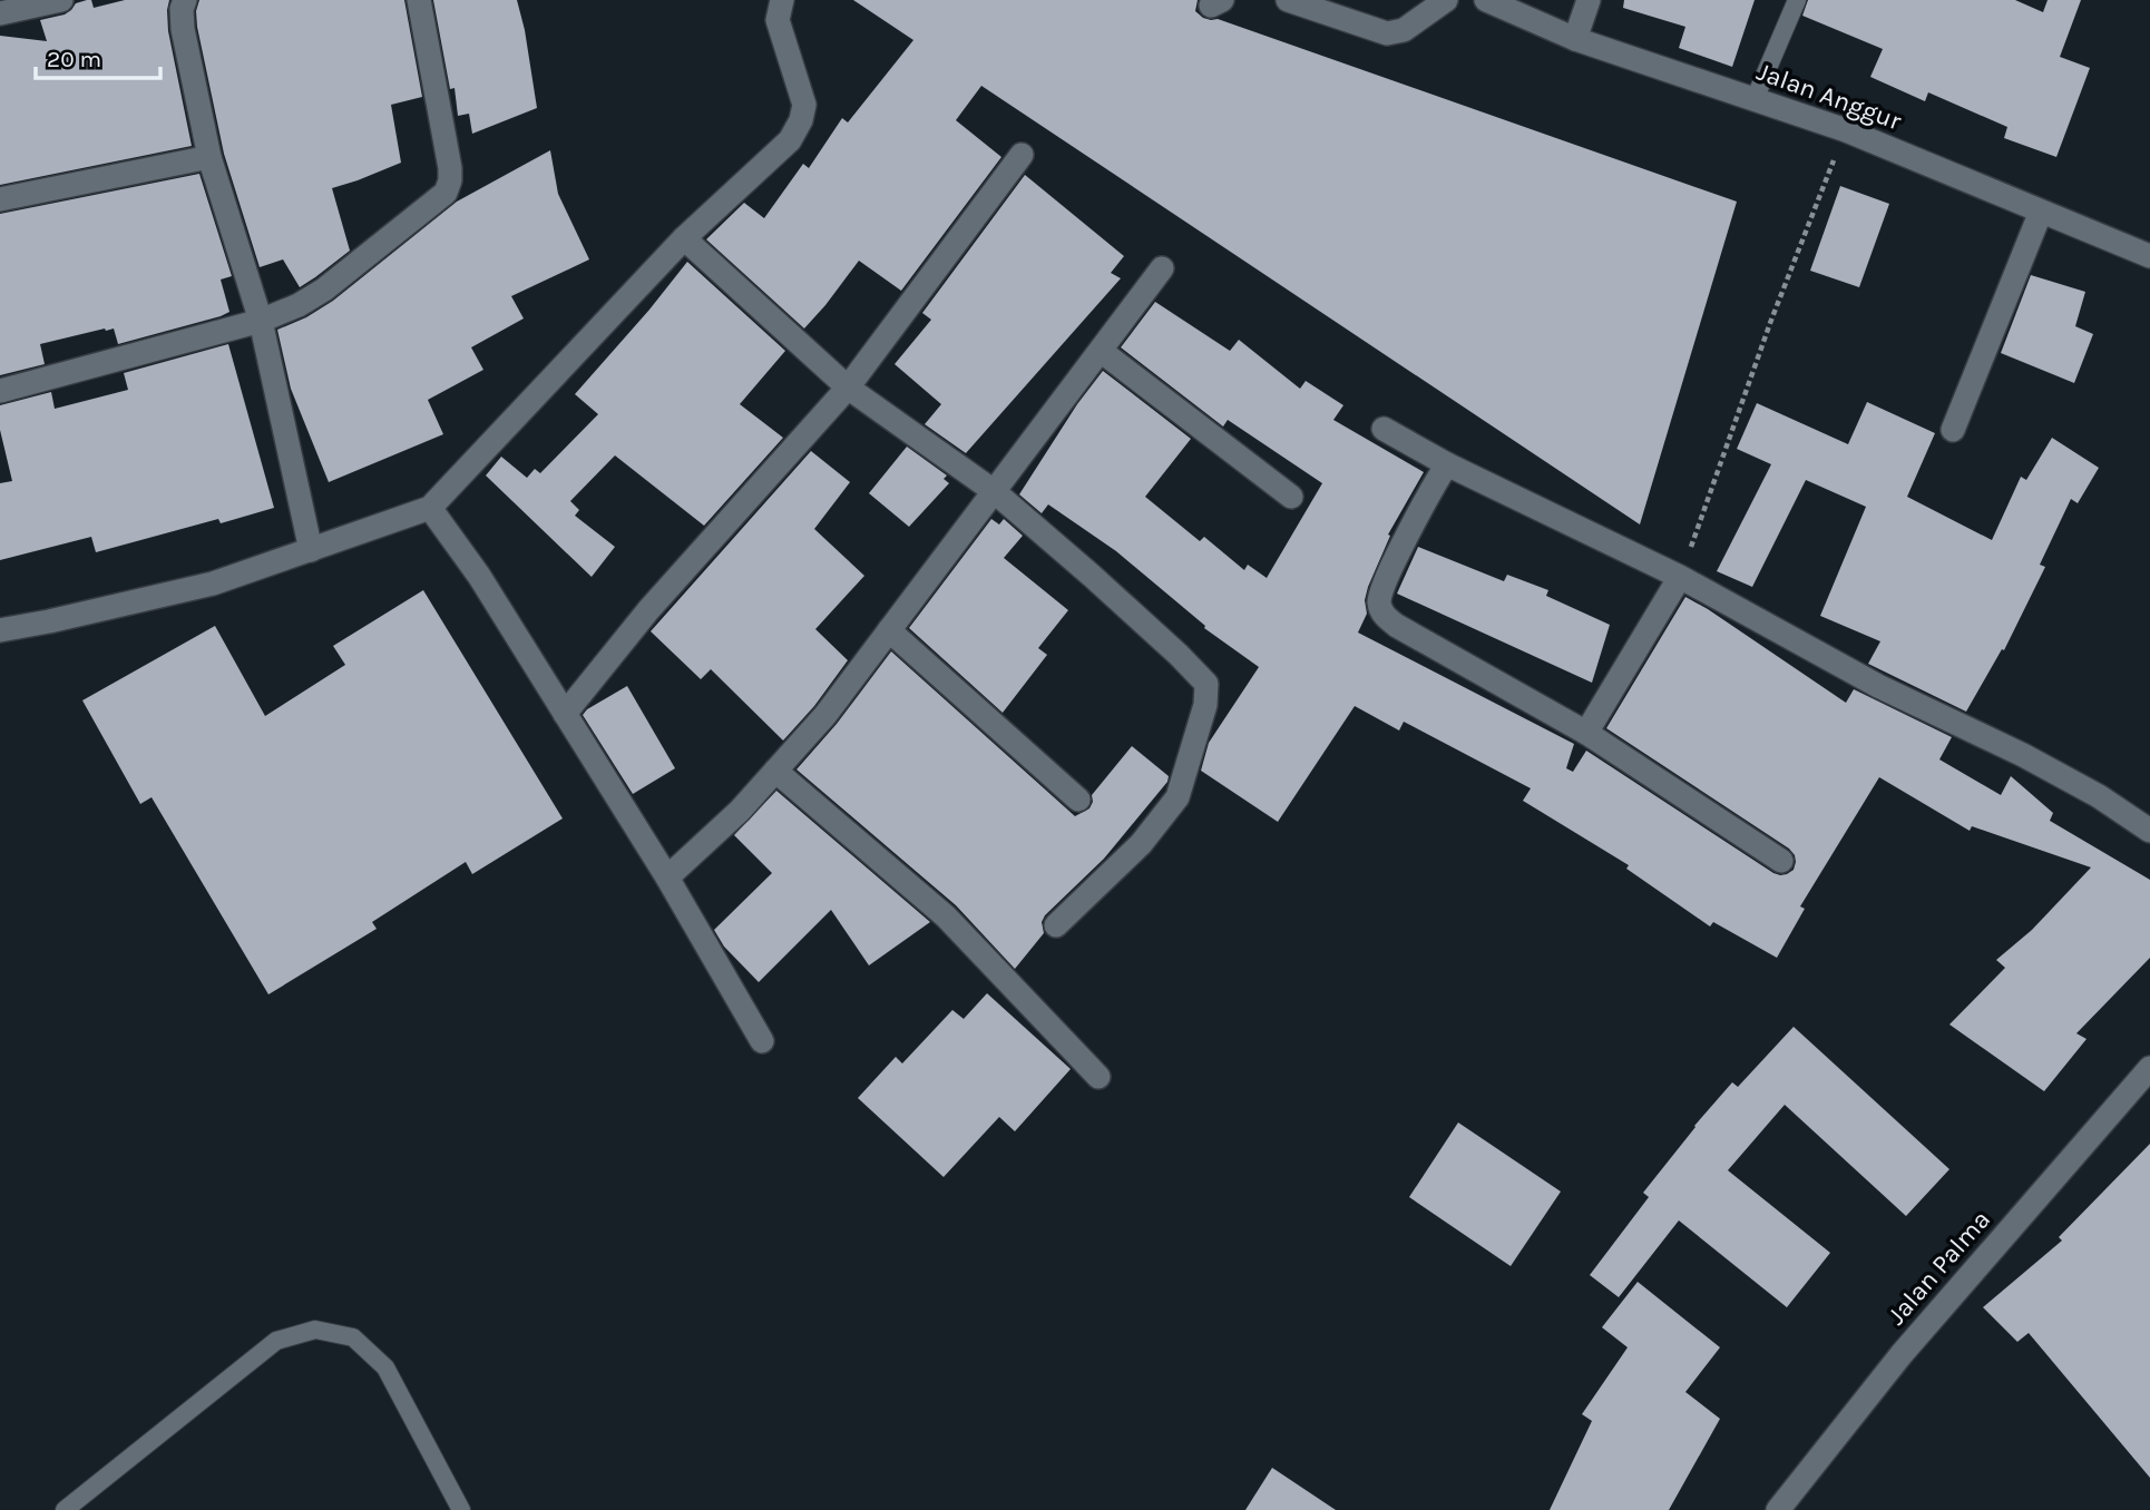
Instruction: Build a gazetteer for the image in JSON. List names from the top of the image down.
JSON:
{
  "streets": {
    "street": ["Jalan Anggur", "Jalan Palma"]
  },
  "scale_bar": "20 m"
}
